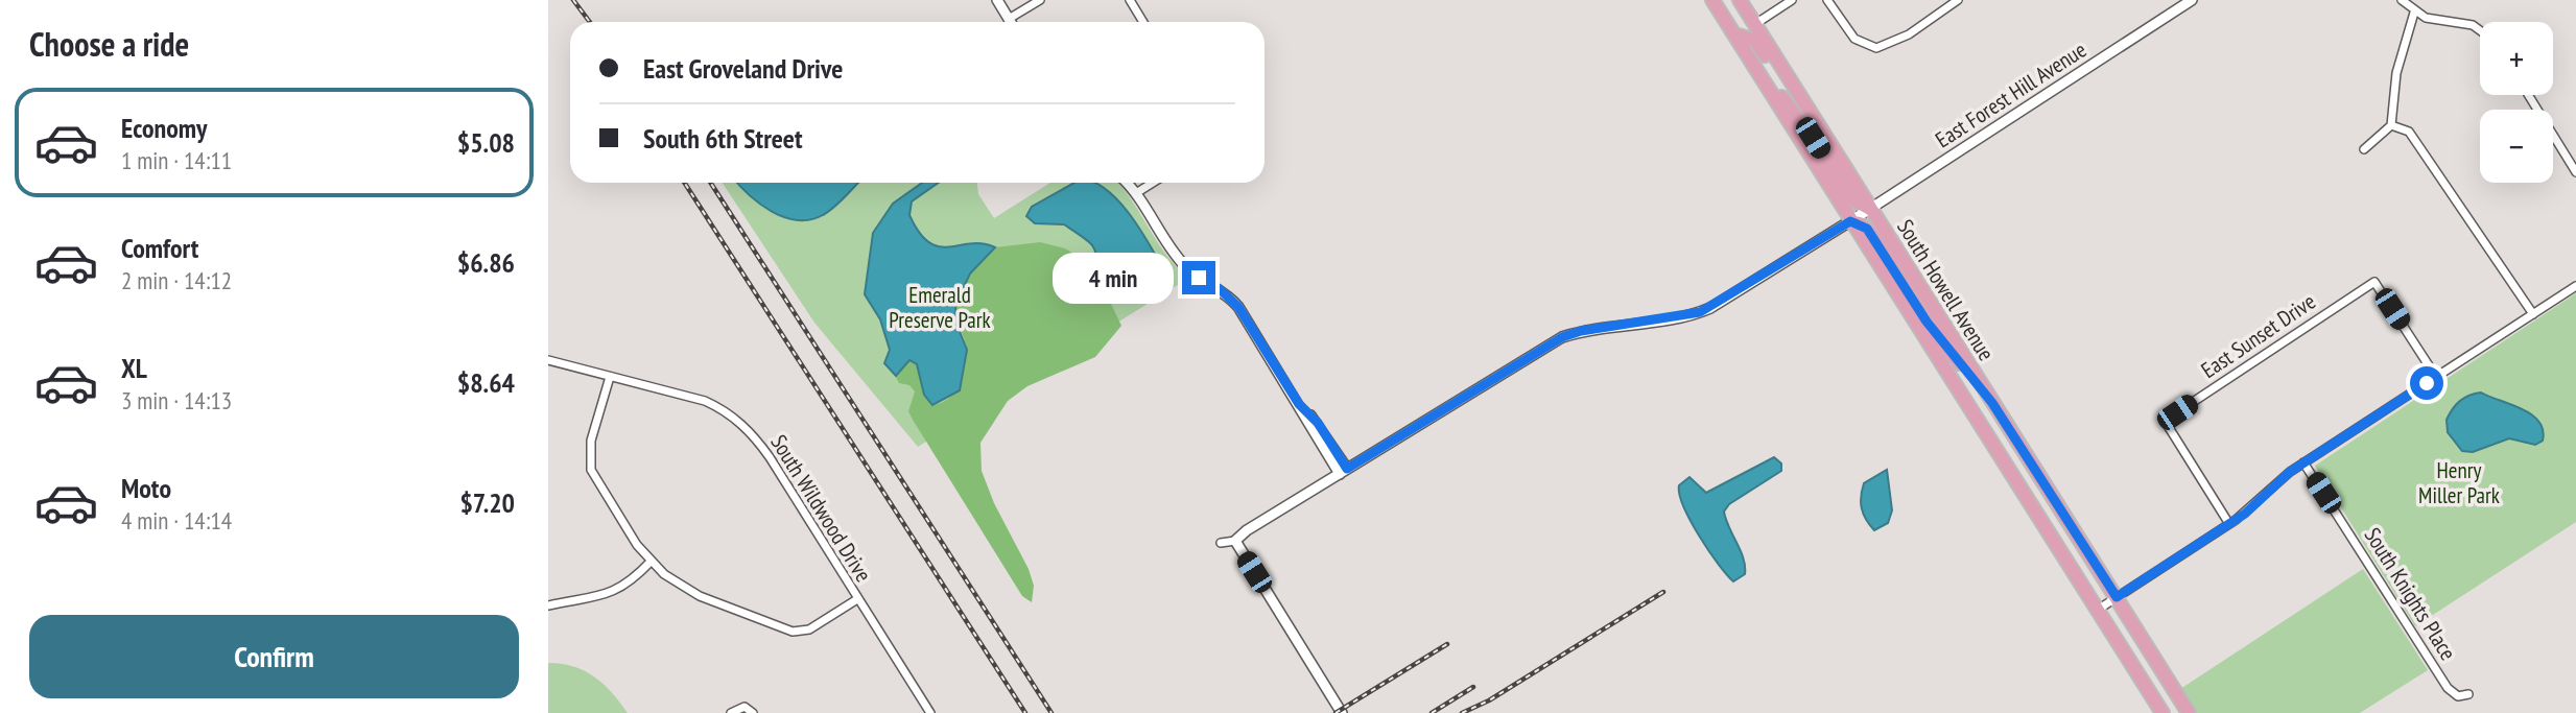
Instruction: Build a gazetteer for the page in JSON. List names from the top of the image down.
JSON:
{
  "streets": {
    "main road": ["South Howell Avenue"],
    "street": [
      "East Forest Hill Avenue",
      "East Sunset Drive",
      "South Wildwood Drive",
      "South Knights Place"
    ]
  },
  "crossings": [
    ["East Forest Hill Avenue", "South Howell Avenue"]
  ],
  "parks": ["Emerald Preserve Park", "Henry Miller Park"],
  "page": {
    "heading": "Choose a ride",
    "map_buttons": ["+", "−"],
    "banner": ["East Groveland Drive", "South 6th Street"],
    "list": [
      {
        "name": "Economy",
        "note": "1 min · 14:11",
        "value": "$5.08"
      },
      {
        "name": "Comfort",
        "note": "2 min · 14:12",
        "value": "$6.86"
      },
      {
        "name": "XL",
        "note": "3 min · 14:13",
        "value": "$8.64"
      },
      {
        "name": "Moto",
        "note": "4 min · 14:14",
        "value": "$7.20"
      }
    ],
    "bubble": "4 min",
    "buttons": "Confirm"
  }
}
